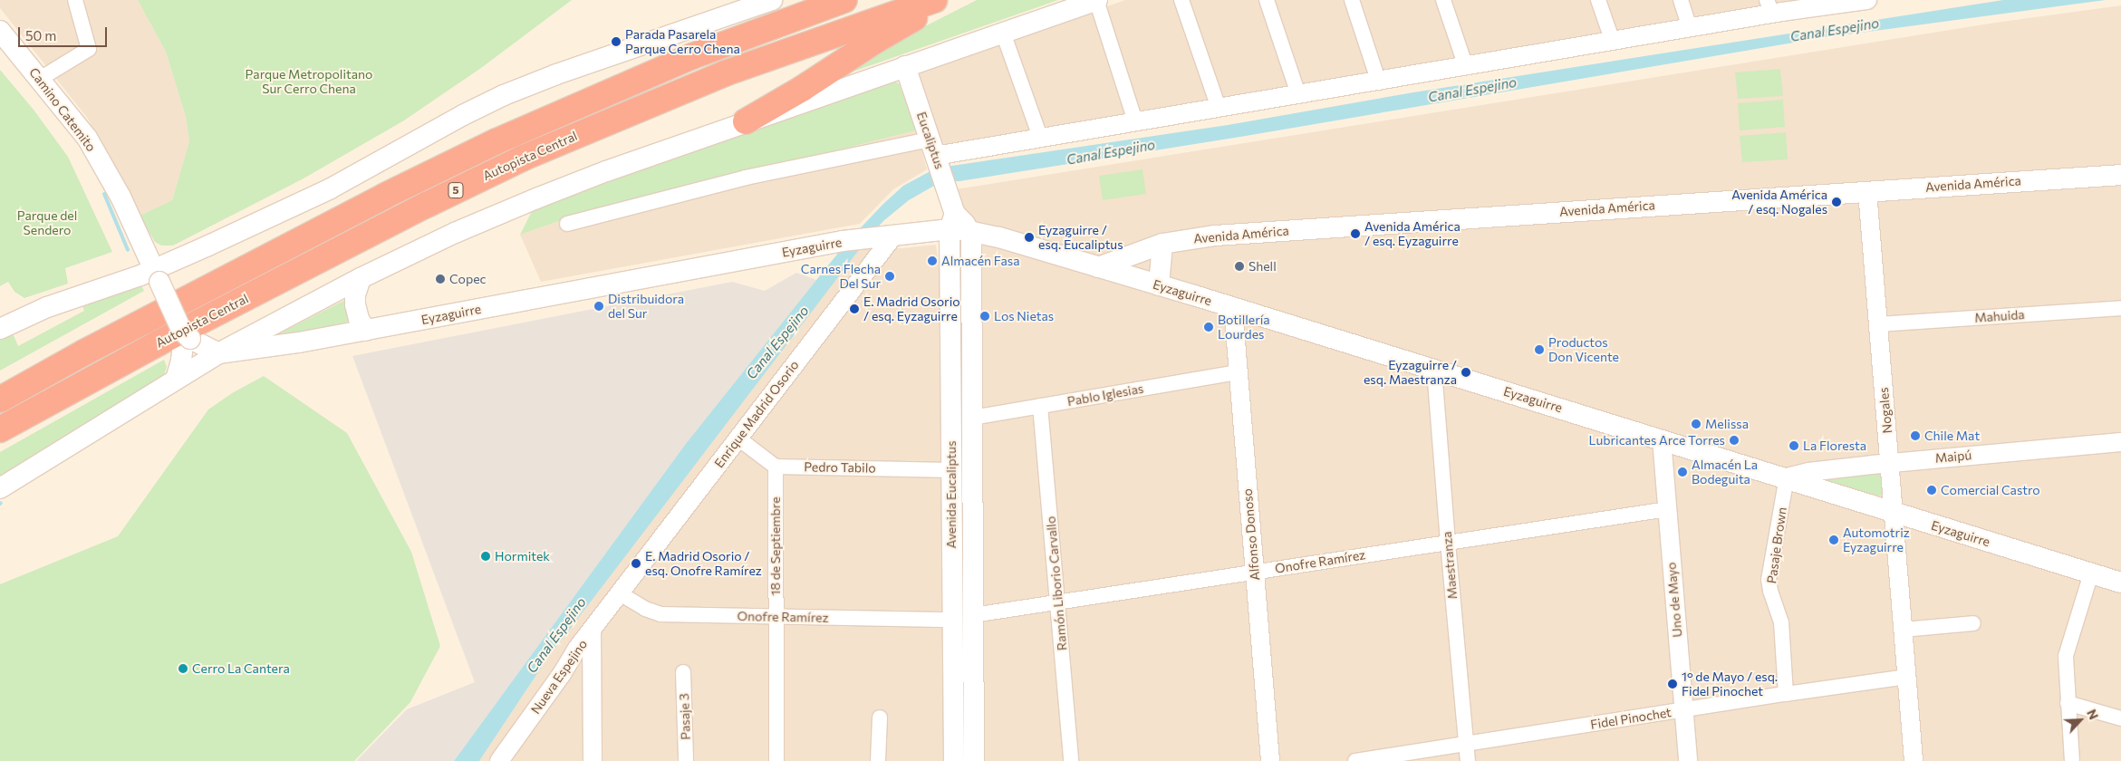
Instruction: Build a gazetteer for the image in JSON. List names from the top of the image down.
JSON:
{
  "streets": {
    "highway": ["Autopista Central", "5"],
    "main road": [
      "Camino Catemito",
      "Eucaliptus",
      "Avenida América",
      "Eyzaguirre",
      "Avenida Eucaliptus"
    ],
    "street": [
      "Mahuida",
      "Pablo Iglesias",
      "Nogales",
      "Enrique Madrid Osorio",
      "Maipú",
      "Pedro Tabilo",
      "Alfonso Donoso",
      "Pasaje Brown",
      "18 de Septiembre",
      "Onofre Ramírez",
      "Maestranza",
      "Ramón Liborio Carvallo",
      "Uno de Mayo",
      "Nueva Espejino",
      "Pasaje 3",
      "Fidel Pinochet"
    ]
  },
  "crossings": [
    ["Eucaliptus", "Eyzaguirre"],
    ["Eucaliptus", "Avenida Eucaliptus"],
    ["Avenida América", "Eyzaguirre"],
    ["Avenida América", "Nogales"],
    ["Eyzaguirre", "Nogales"],
    ["Eyzaguirre", "Enrique Madrid Osorio"],
    ["Eyzaguirre", "Maipú"],
    ["Eyzaguirre", "Avenida Eucaliptus"],
    ["Eyzaguirre", "Alfonso Donoso"],
    ["Eyzaguirre", "Pasaje Brown"],
    ["Eyzaguirre", "Maestranza"],
    ["Eyzaguirre", "Uno de Mayo"],
    ["Mahuida", "Nogales"],
    ["Pablo Iglesias", "Avenida Eucaliptus"],
    ["Pablo Iglesias", "Alfonso Donoso"],
    ["Pablo Iglesias", "Ramón Liborio Carvallo"],
    ["Nogales", "Maipú"],
    ["Nogales", "Fidel Pinochet"],
    ["Enrique Madrid Osorio", "Onofre Ramírez"],
    ["Enrique Madrid Osorio", "Nueva Espejino"],
    ["Maipú", "Pasaje Brown"],
    ["Pedro Tabilo", "Avenida Eucaliptus"],
    ["Pedro Tabilo", "18 de Septiembre"],
    ["Avenida Eucaliptus", "Onofre Ramírez"],
    ["Alfonso Donoso", "Onofre Ramírez"],
    ["Pasaje Brown", "Fidel Pinochet"],
    ["18 de Septiembre", "Onofre Ramírez"],
    ["Onofre Ramírez", "Maestranza"],
    ["Onofre Ramírez", "Ramón Liborio Carvallo"],
    ["Onofre Ramírez", "Uno de Mayo"],
    ["Onofre Ramírez", "Nueva Espejino"],
    ["Maestranza", "Fidel Pinochet"],
    ["Uno de Mayo", "Fidel Pinochet"]
  ],
  "water": ["Canal Espejino"],
  "parks": ["Parque Metropolitano Sur Cerro Chena", "Parque del Sendero"],
  "places": [
    "Parada Pasarela Parque Cerro Chena",
    "Avenida América / esq. Nogales",
    "Avenida América / esq. Eyzaguirre",
    "Eyzaguirre / esq. Eucaliptus",
    "Almacén Fasa",
    "Shell",
    "Carnes Flecha Del Sur",
    "Copec",
    "Distribuidora del Sur",
    "E. Madrid Osorio / esq. Eyzaguirre",
    "Los Nietas",
    "Botillería Lourdes",
    "Productos Don Vicente",
    "Eyzaguirre / esq. Maestranza",
    "Melissa",
    "Chile Mat",
    "Lubricantes Arce Torres",
    "La Floresta",
    "Almacén La Bodeguita",
    "Comercial Castro",
    "Automotriz Eyzaguirre",
    "Hormitek",
    "E. Madrid Osorio / esq. Onofre Ramírez",
    "Cerro La Cantera",
    "1° de Mayo / esq. Fidel Pinochet"
  ],
  "scale_bar": "50 m",
  "north": "top right"
}
